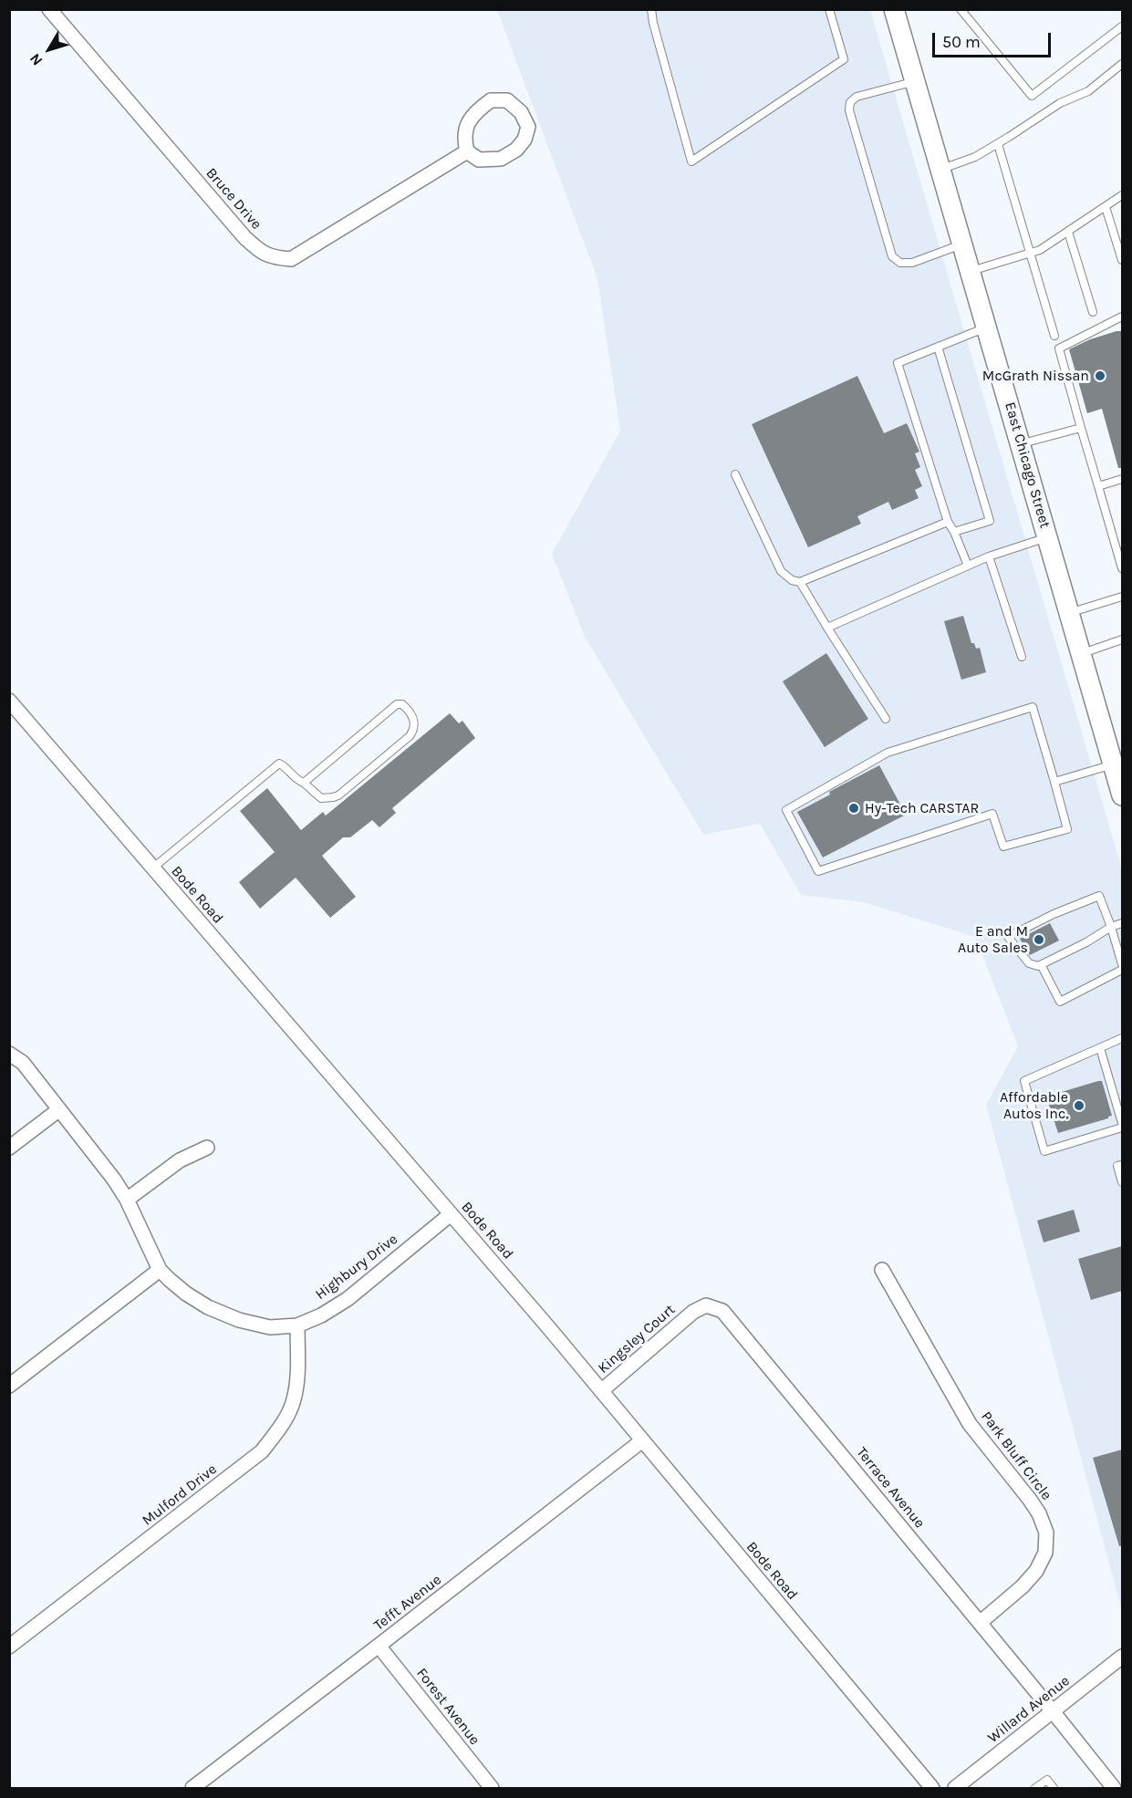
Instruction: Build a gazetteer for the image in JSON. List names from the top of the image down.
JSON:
{
  "streets": {
    "main road": ["East Chicago Street"],
    "street": [
      "Bruce Drive",
      "Bode Road",
      "Highbury Drive",
      "Kingsley Court",
      "Park Bluff Circle",
      "Terrace Avenue",
      "Mulford Drive",
      "Tefft Avenue",
      "Forest Avenue",
      "Willard Avenue"
    ]
  },
  "crossings": [
    ["Bode Road", "Highbury Drive"],
    ["Bode Road", "Kingsley Court"],
    ["Bode Road", "Tefft Avenue"],
    ["Highbury Drive", "Mulford Drive"],
    ["Kingsley Court", "Terrace Avenue"],
    ["Park Bluff Circle", "Terrace Avenue"],
    ["Terrace Avenue", "Willard Avenue"],
    ["Tefft Avenue", "Forest Avenue"]
  ],
  "places": [
    "McGrath Nissan",
    "Hy-Tech CARSTAR",
    "E and M Auto Sales",
    "Affordable Autos Inc."
  ],
  "scale_bar": "50 m",
  "north": "bottom left"
}
